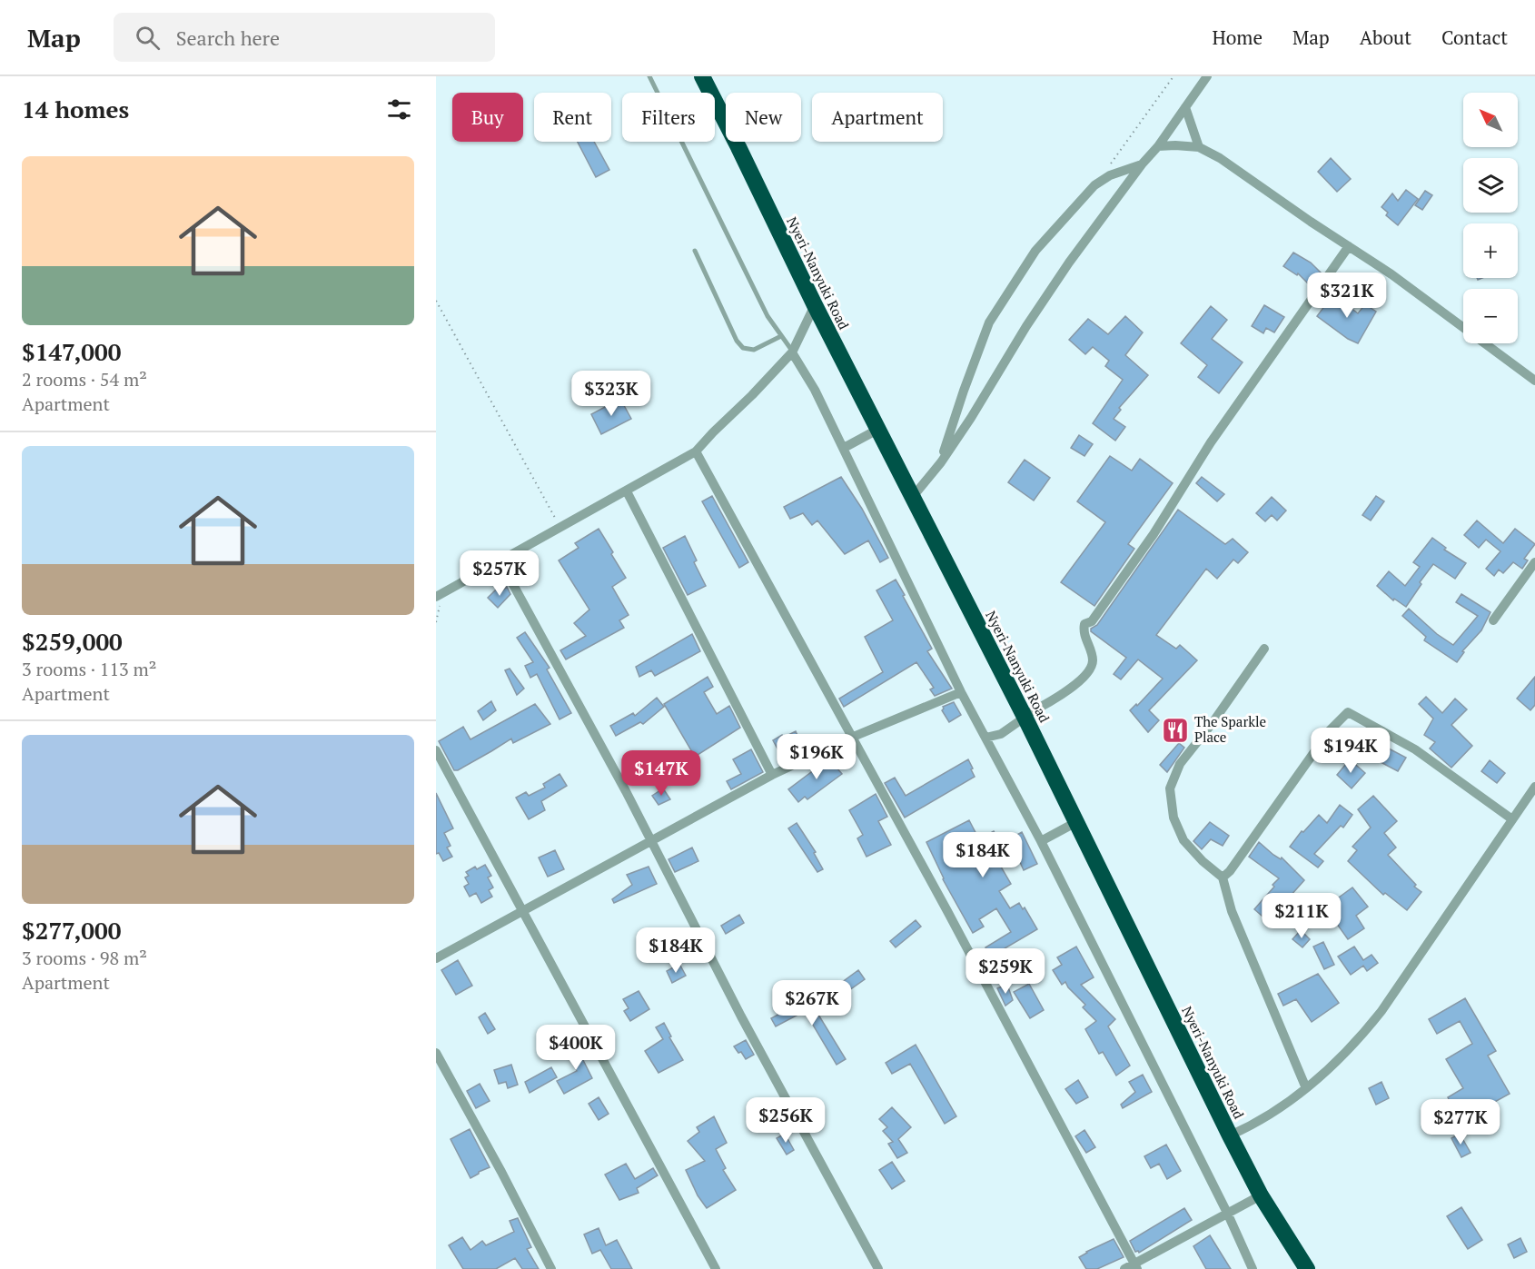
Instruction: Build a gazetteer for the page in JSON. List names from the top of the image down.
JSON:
{
  "streets": {
    "highway": ["Nyeri-Nanyuki Road"]
  },
  "places": {
    "restaurant": ["The Sparkle Place"]
  },
  "north": "top left",
  "page": {
    "header": "Map",
    "search": "Search here",
    "nav": [
      "Home",
      "Map",
      "About",
      "Contact"
    ],
    "heading": "14 homes",
    "map_buttons": ["+", "−"],
    "chip": [
      "Buy",
      "Rent",
      "Filters",
      "New",
      "Apartment"
    ],
    "list": [
      {
        "name": "$147,000",
        "note": "2 rooms · 54 m² · Apartment"
      },
      {
        "name": "$259,000",
        "note": "3 rooms · 113 m² · Apartment"
      },
      {
        "name": "$277,000",
        "note": "3 rooms · 98 m² · Apartment"
      }
    ],
    "price": [
      "$321K",
      "$323K",
      "$257K",
      "$194K",
      "$196K",
      "$147K",
      "$184K",
      "$211K",
      "$184K",
      "$259K",
      "$267K",
      "$400K",
      "$256K",
      "$277K"
    ]
  }
}
